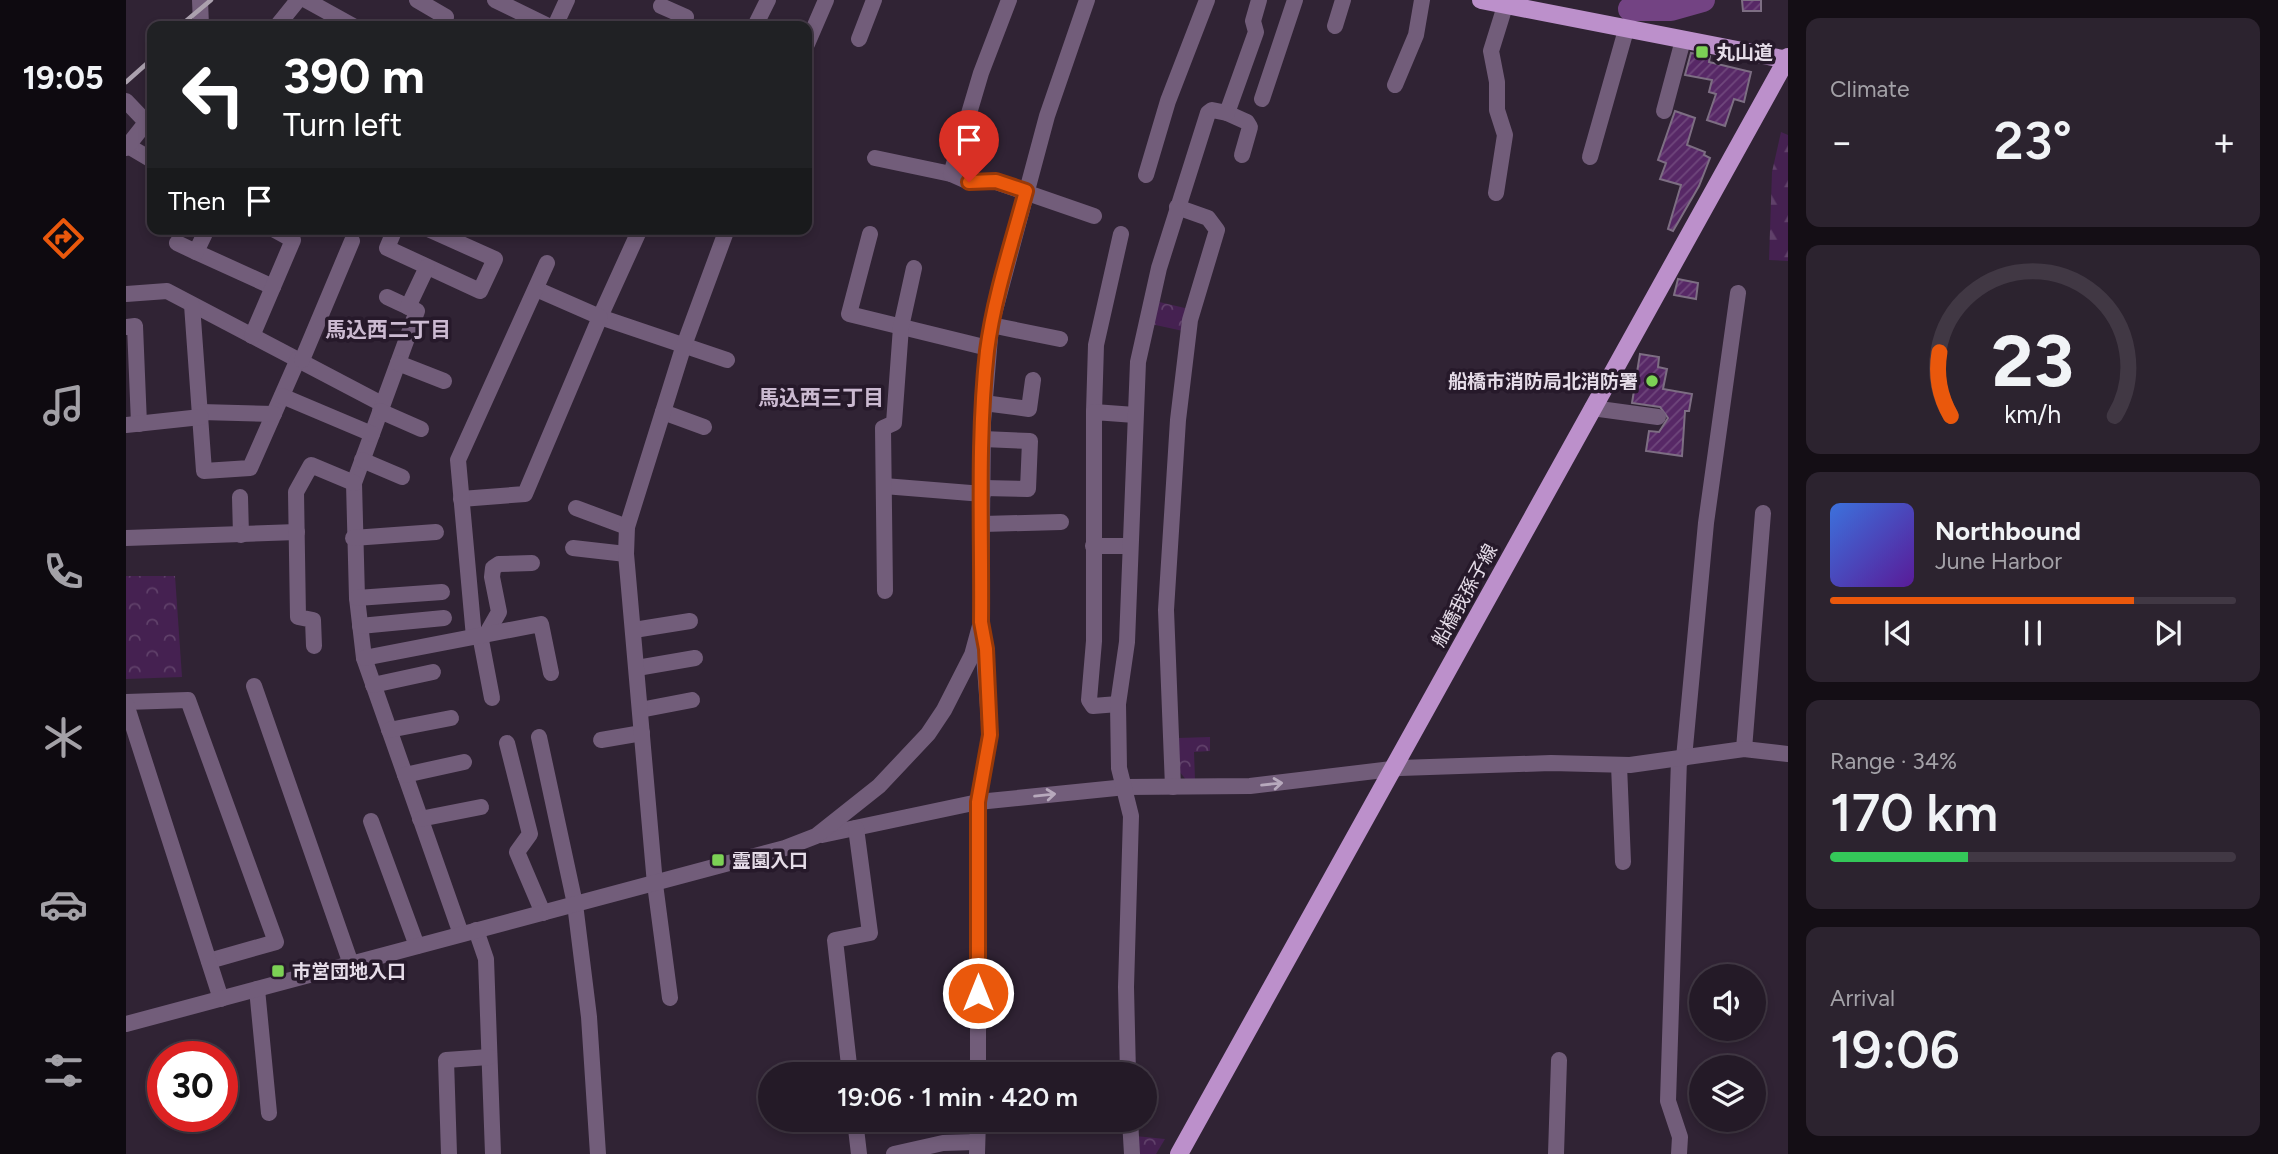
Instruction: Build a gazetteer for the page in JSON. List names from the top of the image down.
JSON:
{
  "streets": {
    "main road": ["船橋我孫子線"]
  },
  "districts": ["馬込西二丁目", "馬込西三丁目"],
  "places": {
    "transit": ["丸山道", "霊園入口", "市営団地入口"],
    "other": ["船橋市消防局北消防署"]
  },
  "page": {
    "tabs": "19:05",
    "tile": [
      "Climate",
      ["Range · 34%", "170 km"],
      ["Arrival", "19:06"]
    ],
    "turn": ["390 m", "Turn left"],
    "heat": ["−", "23°", "+"],
    "then": "Then",
    "song": ["Northbound", "June Harbor"],
    "limit": "30",
    "trip": "19:06 · 1 min · 420 m",
    "gauge": ["23", "km/h"]
  }
}
